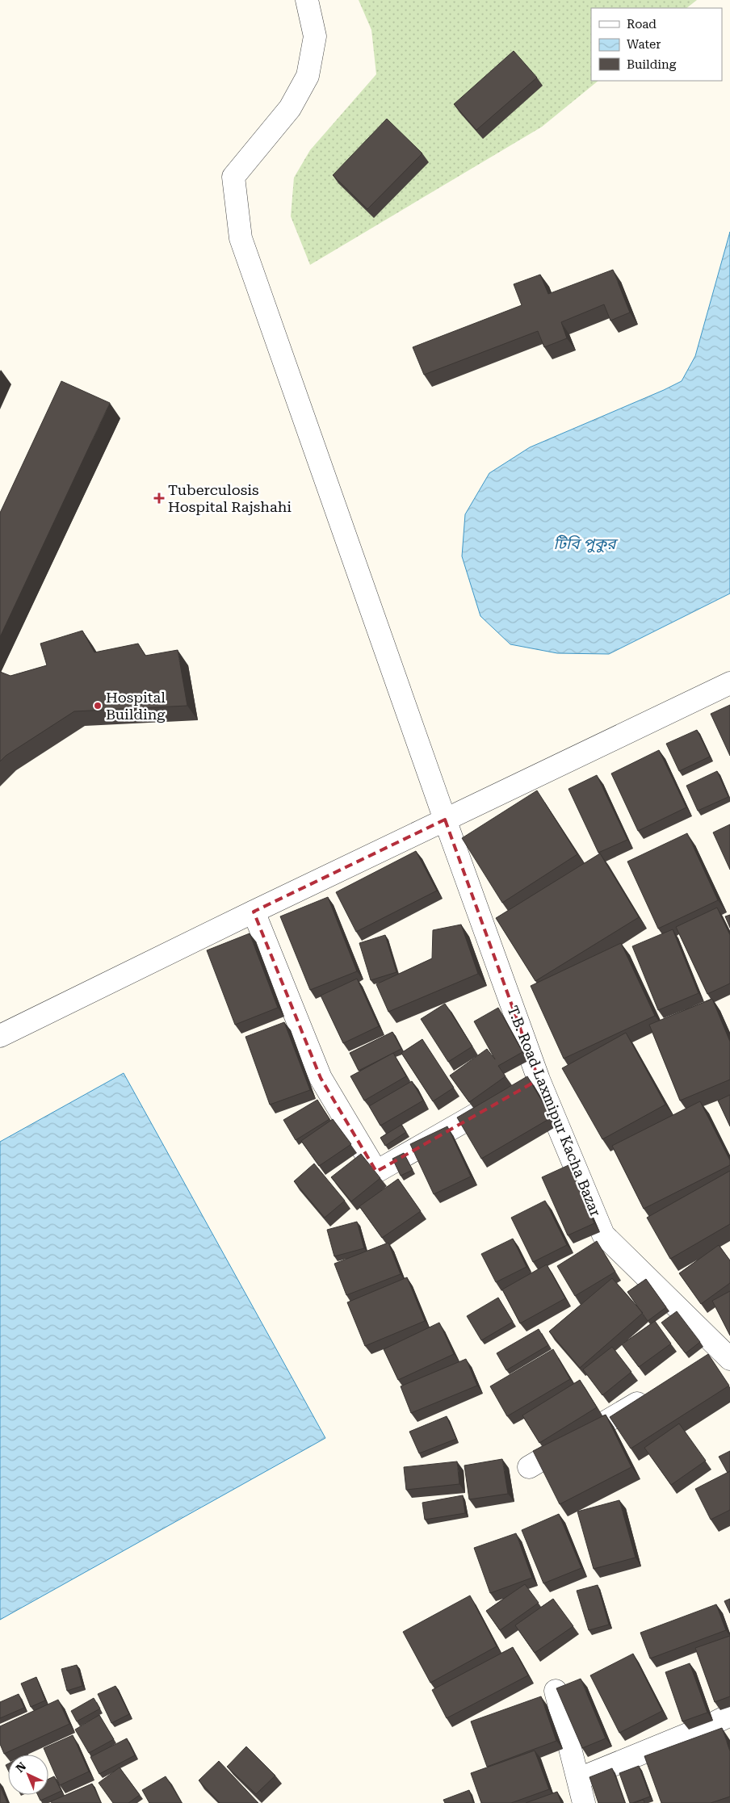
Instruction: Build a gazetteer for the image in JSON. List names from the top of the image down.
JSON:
{
  "streets": {
    "street": ["T.B. Road Laxmipur Kacha Bazar"]
  },
  "water": ["টিবি পুকুর"],
  "places": {
    "health": ["Tuberculosis Hospital Rajshahi"],
    "other": ["Hospital Building"]
  },
  "legend": ["Road", "Water", "Building"],
  "north": "top left"
}
